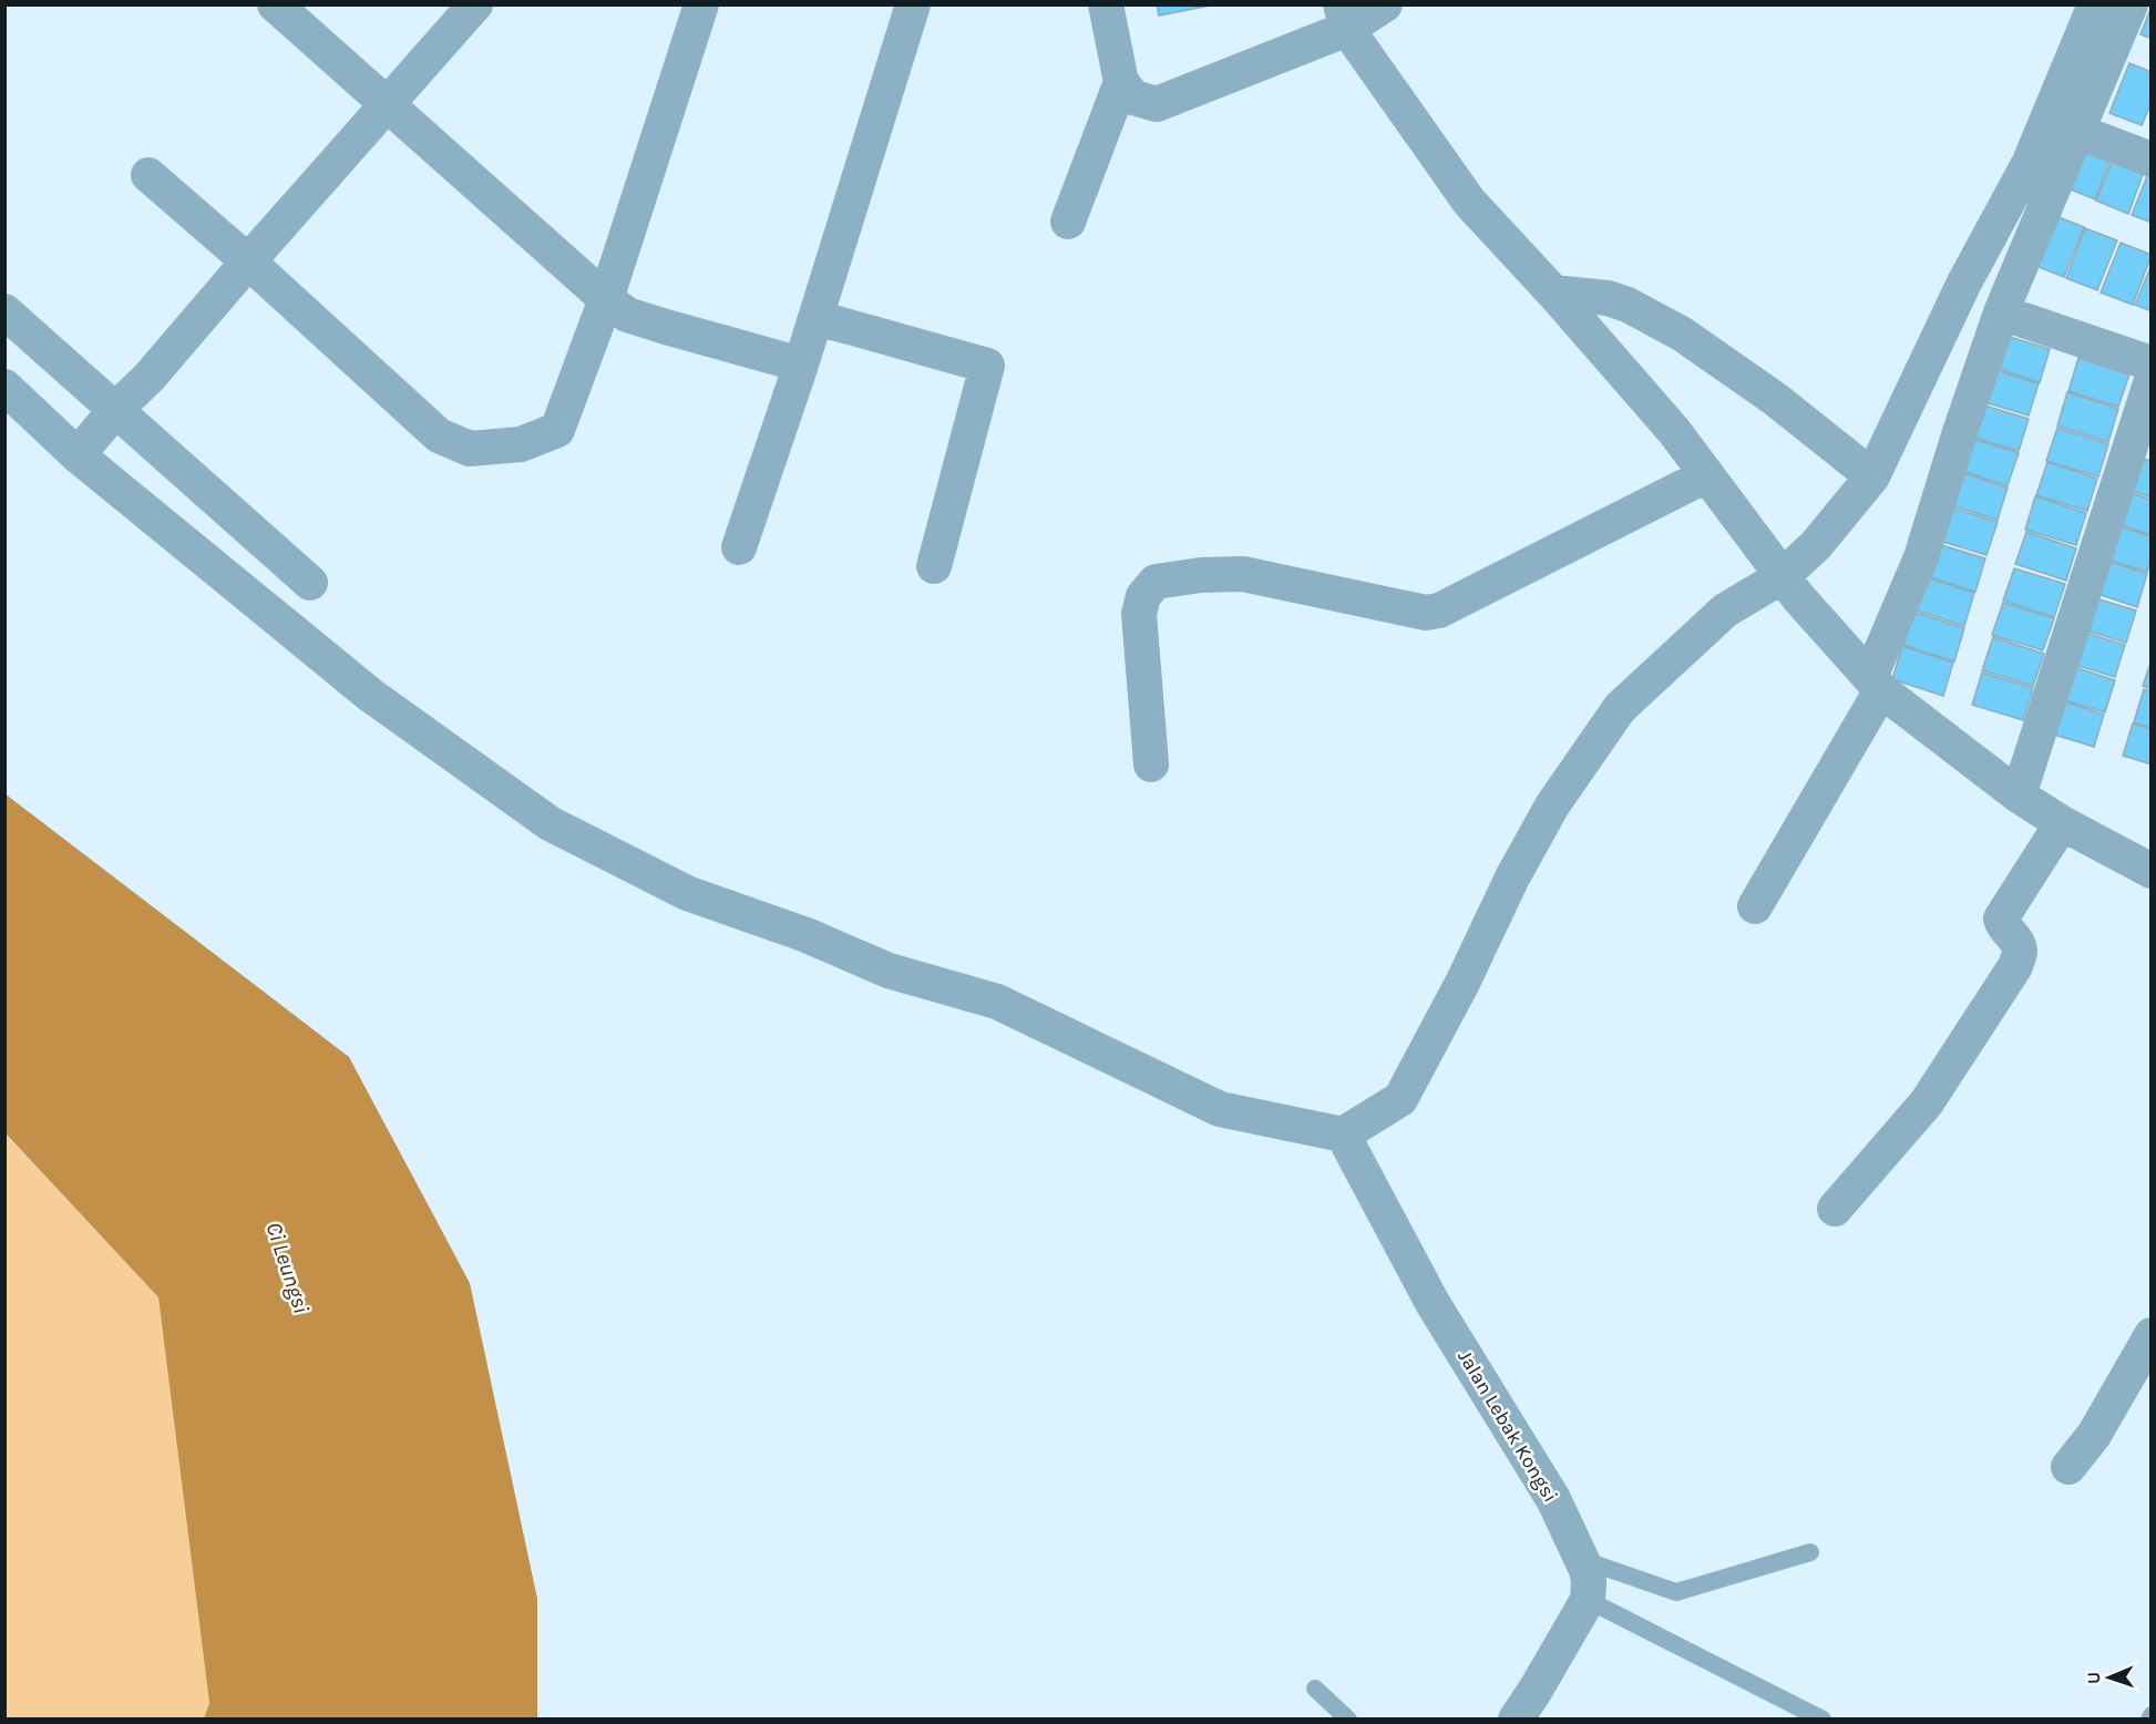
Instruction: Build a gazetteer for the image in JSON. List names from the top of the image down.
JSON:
{
  "streets": {
    "street": ["Jalan Lebak Kongsi"]
  },
  "water": ["Ci Leungsi"],
  "north": "left"
}
